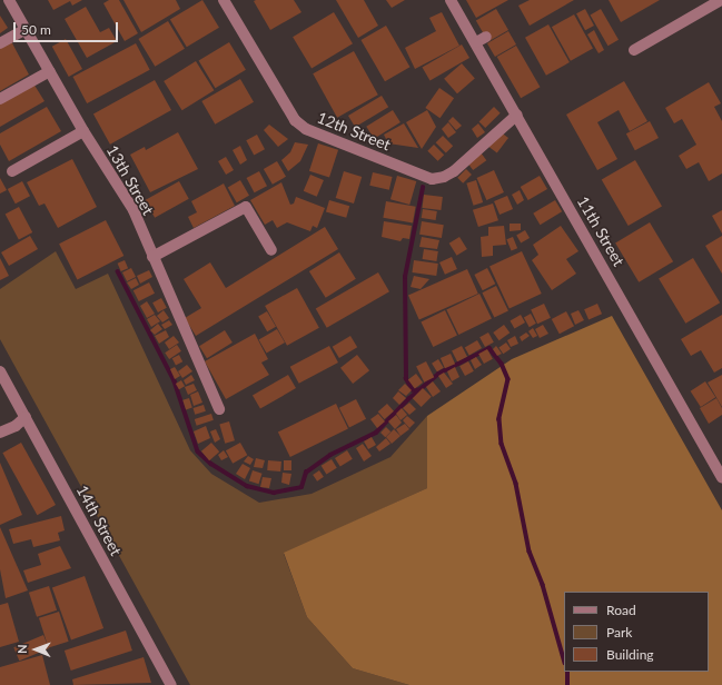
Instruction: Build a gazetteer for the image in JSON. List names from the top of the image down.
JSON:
{
  "streets": {
    "street": [
      "12th Street",
      "13th Street",
      "11th Street",
      "14th Street"
    ]
  },
  "crossings": [
    ["12th Street", "11th Street"]
  ],
  "legend": ["Road", "Park", "Building"],
  "scale_bar": "50 m",
  "north": "left"
}
